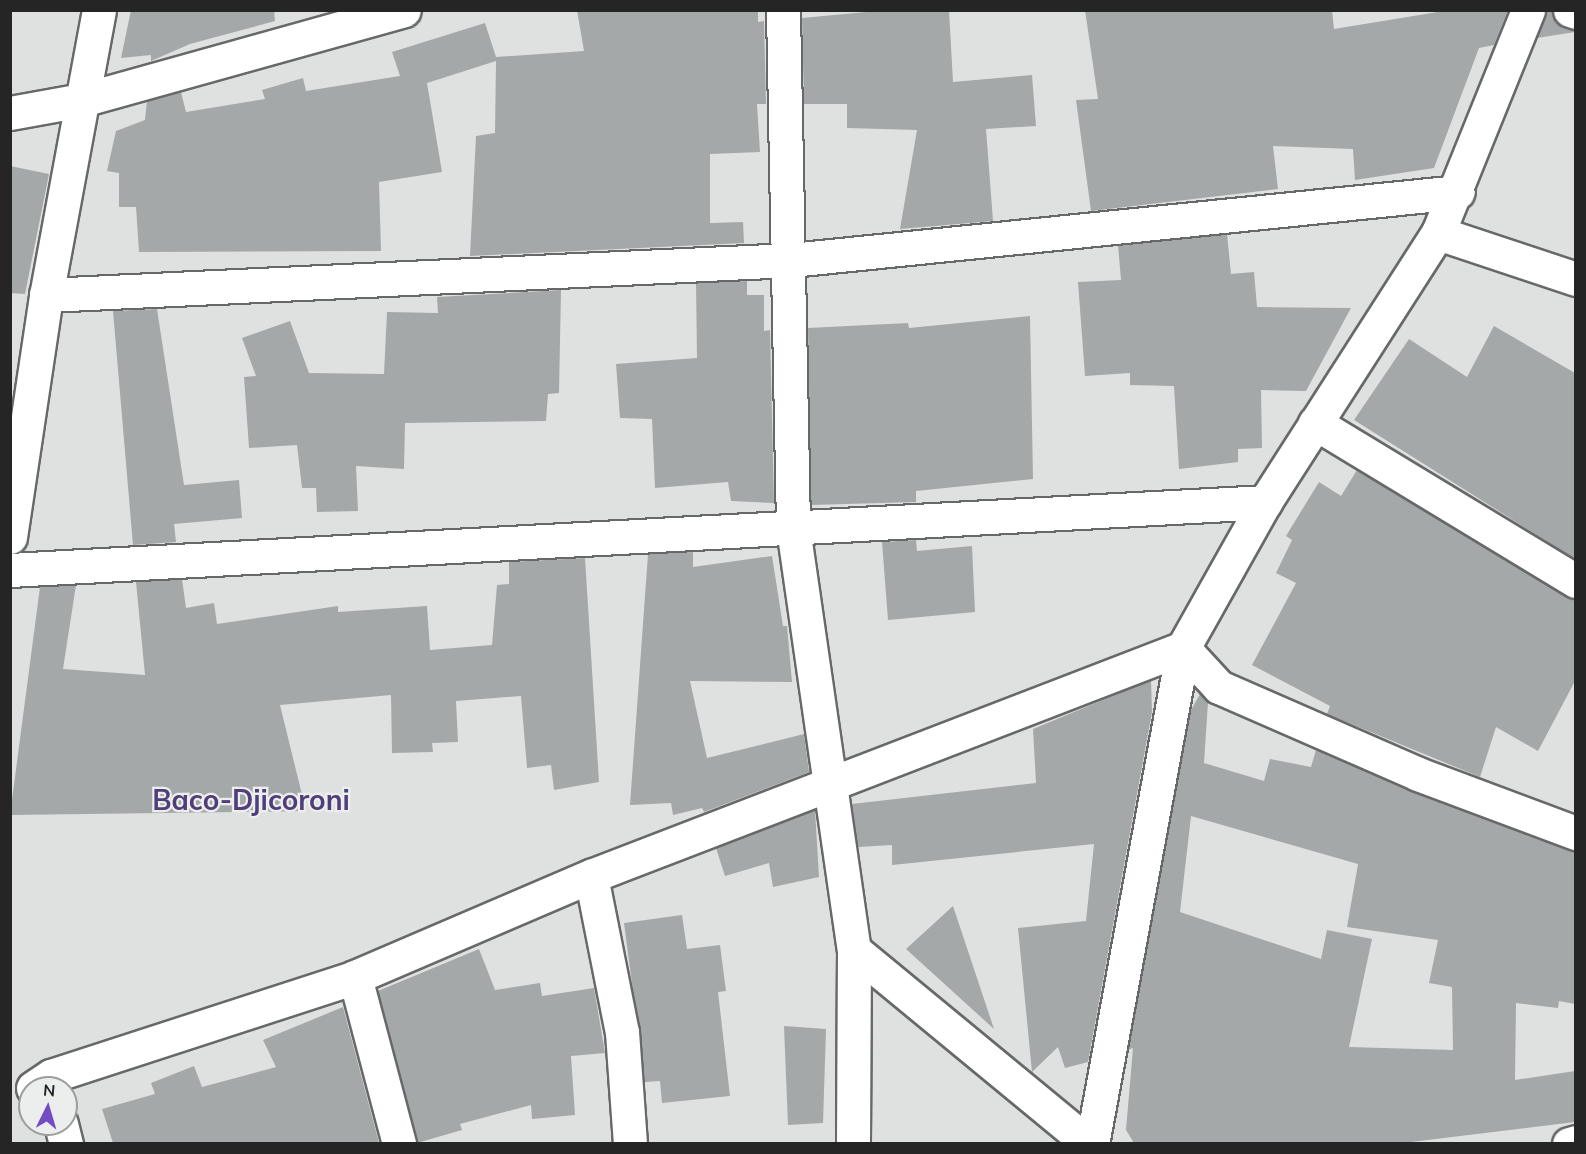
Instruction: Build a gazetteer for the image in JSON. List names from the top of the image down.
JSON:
{
  "districts": ["Baco-Djicoroni"],
  "north": "top"
}
